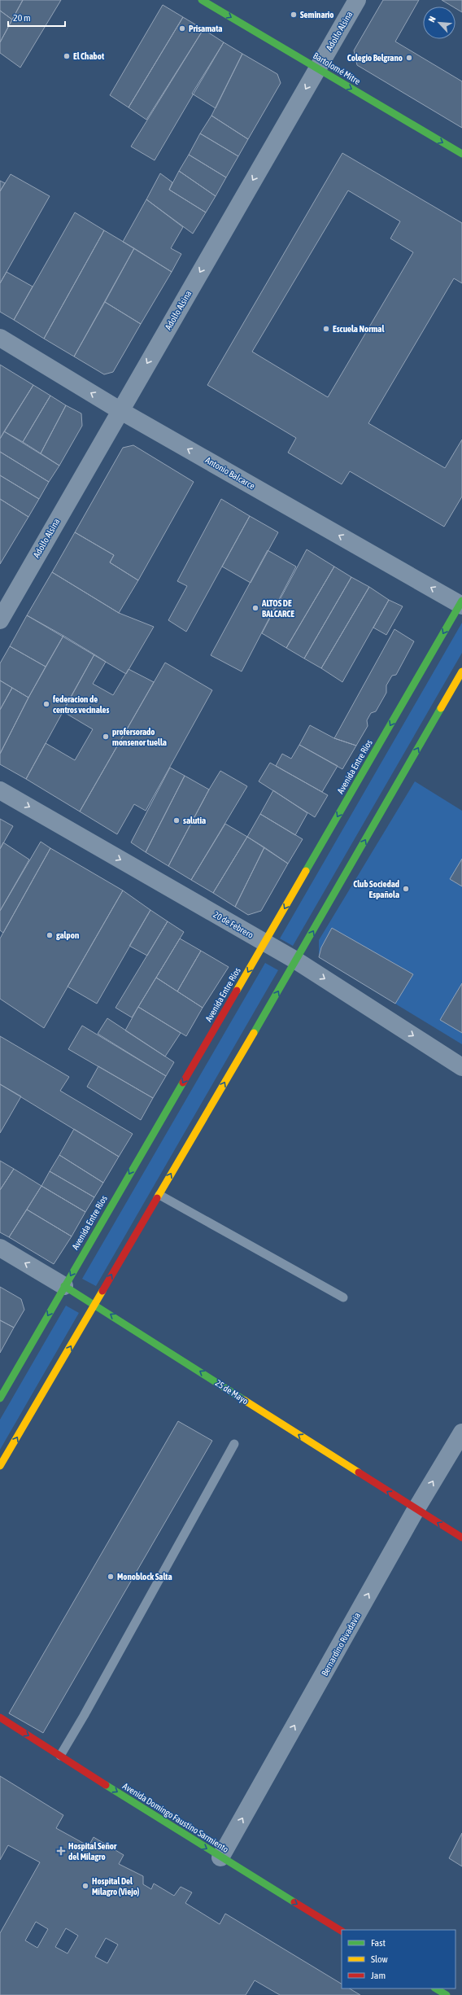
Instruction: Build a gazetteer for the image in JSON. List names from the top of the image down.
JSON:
{
  "streets": {
    "main road": [
      "Bartolomé Mitre",
      "Avenida Entre Ríos",
      "25 de Mayo",
      "Avenida Domingo Faustino Sarmiento"
    ],
    "street": [
      "Adolfo Alsina",
      "Antonio Balcarce",
      "20 de Febrero",
      "Bernardino Rivadavia"
    ]
  },
  "crossings": [
    ["Adolfo Alsina", "Bartolomé Mitre"],
    ["Adolfo Alsina", "Antonio Balcarce"],
    ["Antonio Balcarce", "Avenida Entre Ríos"],
    ["Avenida Entre Ríos", "20 de Febrero"],
    ["Avenida Entre Ríos", "25 de Mayo"],
    ["25 de Mayo", "Bernardino Rivadavia"],
    ["Bernardino Rivadavia", "Avenida Domingo Faustino Sarmiento"]
  ],
  "one_way": [
    "Adolfo Alsina",
    "Bartolomé Mitre",
    "Antonio Balcarce",
    "20 de Febrero",
    "25 de Mayo",
    "Bernardino Rivadavia",
    "Avenida Domingo Faustino Sarmiento"
  ],
  "places": {
    "other": [
      "Seminario",
      "Prisamata",
      "El Chabot",
      "Colegio Belgrano",
      "Escuela Normal",
      "ALTOS DE BALCARCE",
      "federacion de centros vecinales",
      "profersorado monsenor tuella",
      "salutia",
      "Club Sociedad Española",
      "galpon",
      "Monoblock Salta",
      "Hospital Del Milagro (Viejo)"
    ],
    "health": ["Hospital Señor del Milagro"]
  },
  "legend": ["Fast", "Slow", "Jam"],
  "scale_bar": "20 m",
  "north": "top left"
}
